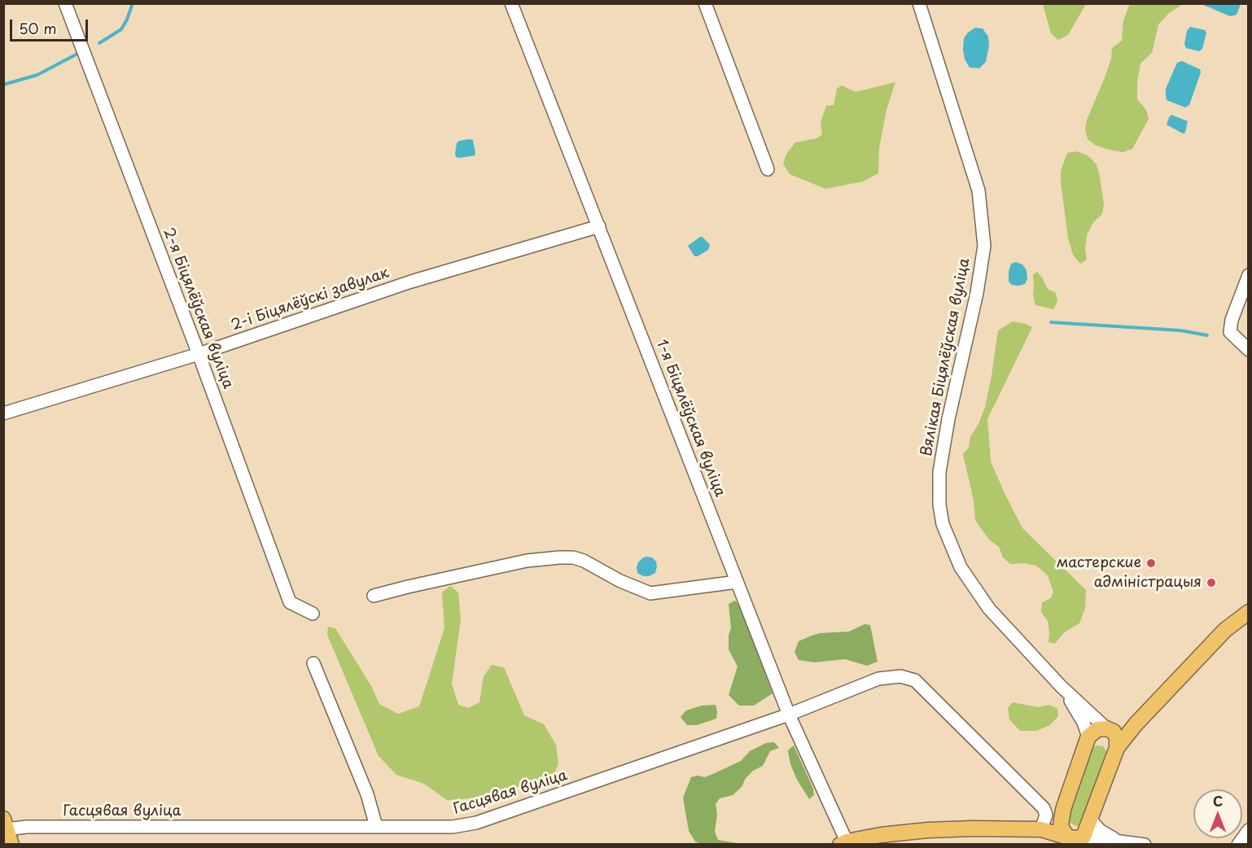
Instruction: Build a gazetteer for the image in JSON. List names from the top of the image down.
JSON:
{
  "streets": {
    "street": [
      "2-і Біцялёўскі завулак",
      "2-я Біцялёўская вуліца",
      "Вялікая Біцялёўская вуліца",
      "1-я Біцялёўская вуліца",
      "Гасцявая вуліца"
    ]
  },
  "crossings": [
    ["2-і Біцялёўскі завулак", "2-я Біцялёўская вуліца"],
    ["2-і Біцялёўскі завулак", "1-я Біцялёўская вуліца"],
    ["1-я Біцялёўская вуліца", "Гасцявая вуліца"]
  ],
  "places": ["мастерские", "адміністрацыя"],
  "scale_bar": "50 m",
  "north": "top"
}
